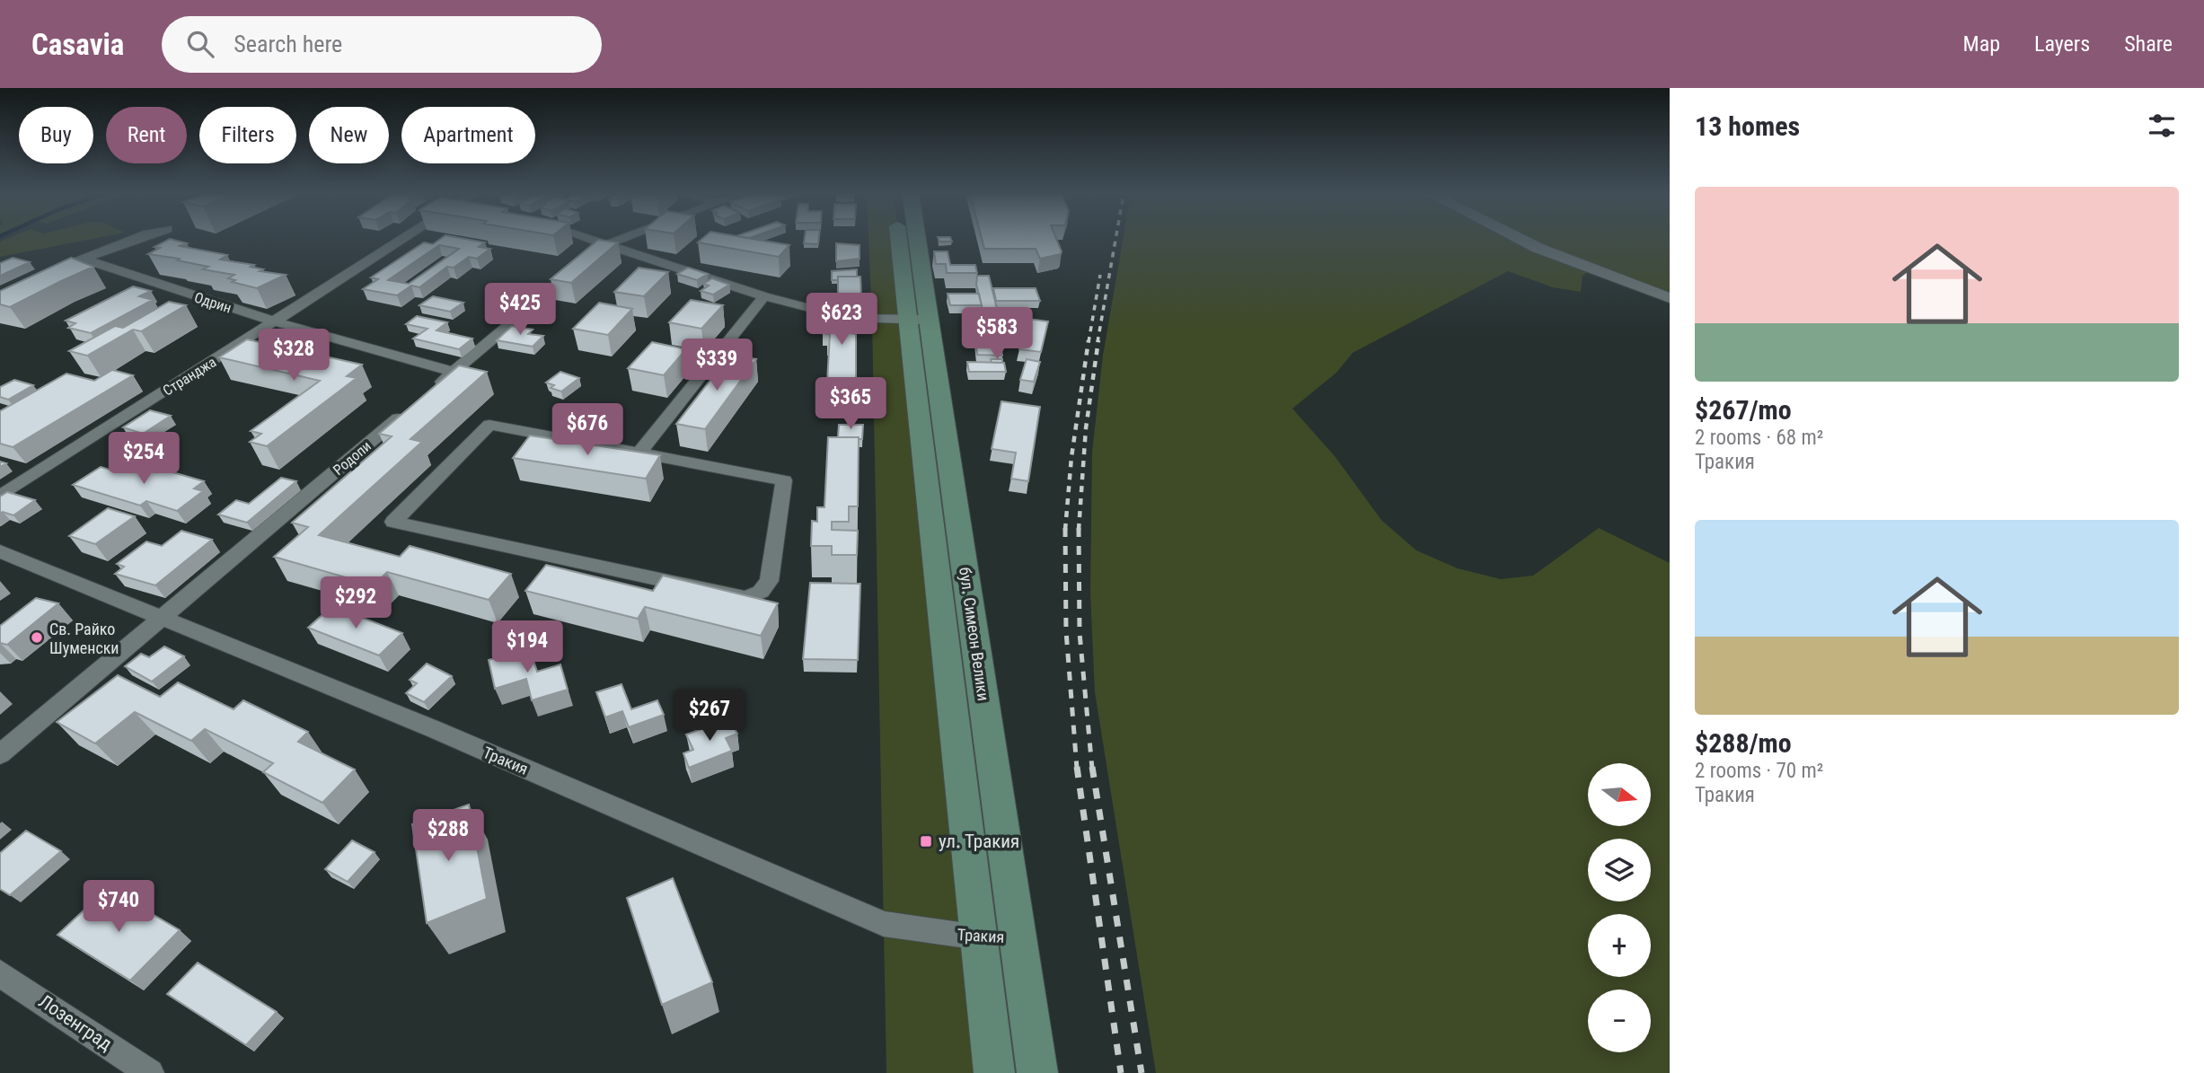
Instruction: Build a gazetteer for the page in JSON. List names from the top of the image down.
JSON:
{
  "streets": {
    "main road": ["бул. Симеон Велики"],
    "street": [
      "Одрин",
      "Странджа",
      "Родопи",
      "Тракия",
      "Лозенград"
    ]
  },
  "crossings": [
    ["Одрин", "Странджа"],
    ["Одрин", "Родопи"],
    ["Родопи", "Тракия"],
    ["бул. Симеон Велики", "Тракия"]
  ],
  "places": {
    "other": ["Св. Райко Шуменски"],
    "transit": ["ул. Тракия"]
  },
  "north": "right",
  "page": {
    "header": "Casavia",
    "search": "Search here",
    "nav": ["Map", "Layers", "Share"],
    "heading": "13 homes",
    "chip": [
      "Buy",
      "Rent",
      "Filters",
      "New",
      "Apartment"
    ],
    "list": [
      {
        "name": "$267/mo",
        "note": "2 rooms · 68 m² · Тракия"
      },
      {
        "name": "$288/mo",
        "note": "2 rooms · 70 m² · Тракия"
      }
    ],
    "price": [
      "$425",
      "$623",
      "$583",
      "$328",
      "$339",
      "$365",
      "$676",
      "$254",
      "$292",
      "$194",
      "$267",
      "$288",
      "$740"
    ],
    "map_buttons": ["+", "−"]
  }
}
